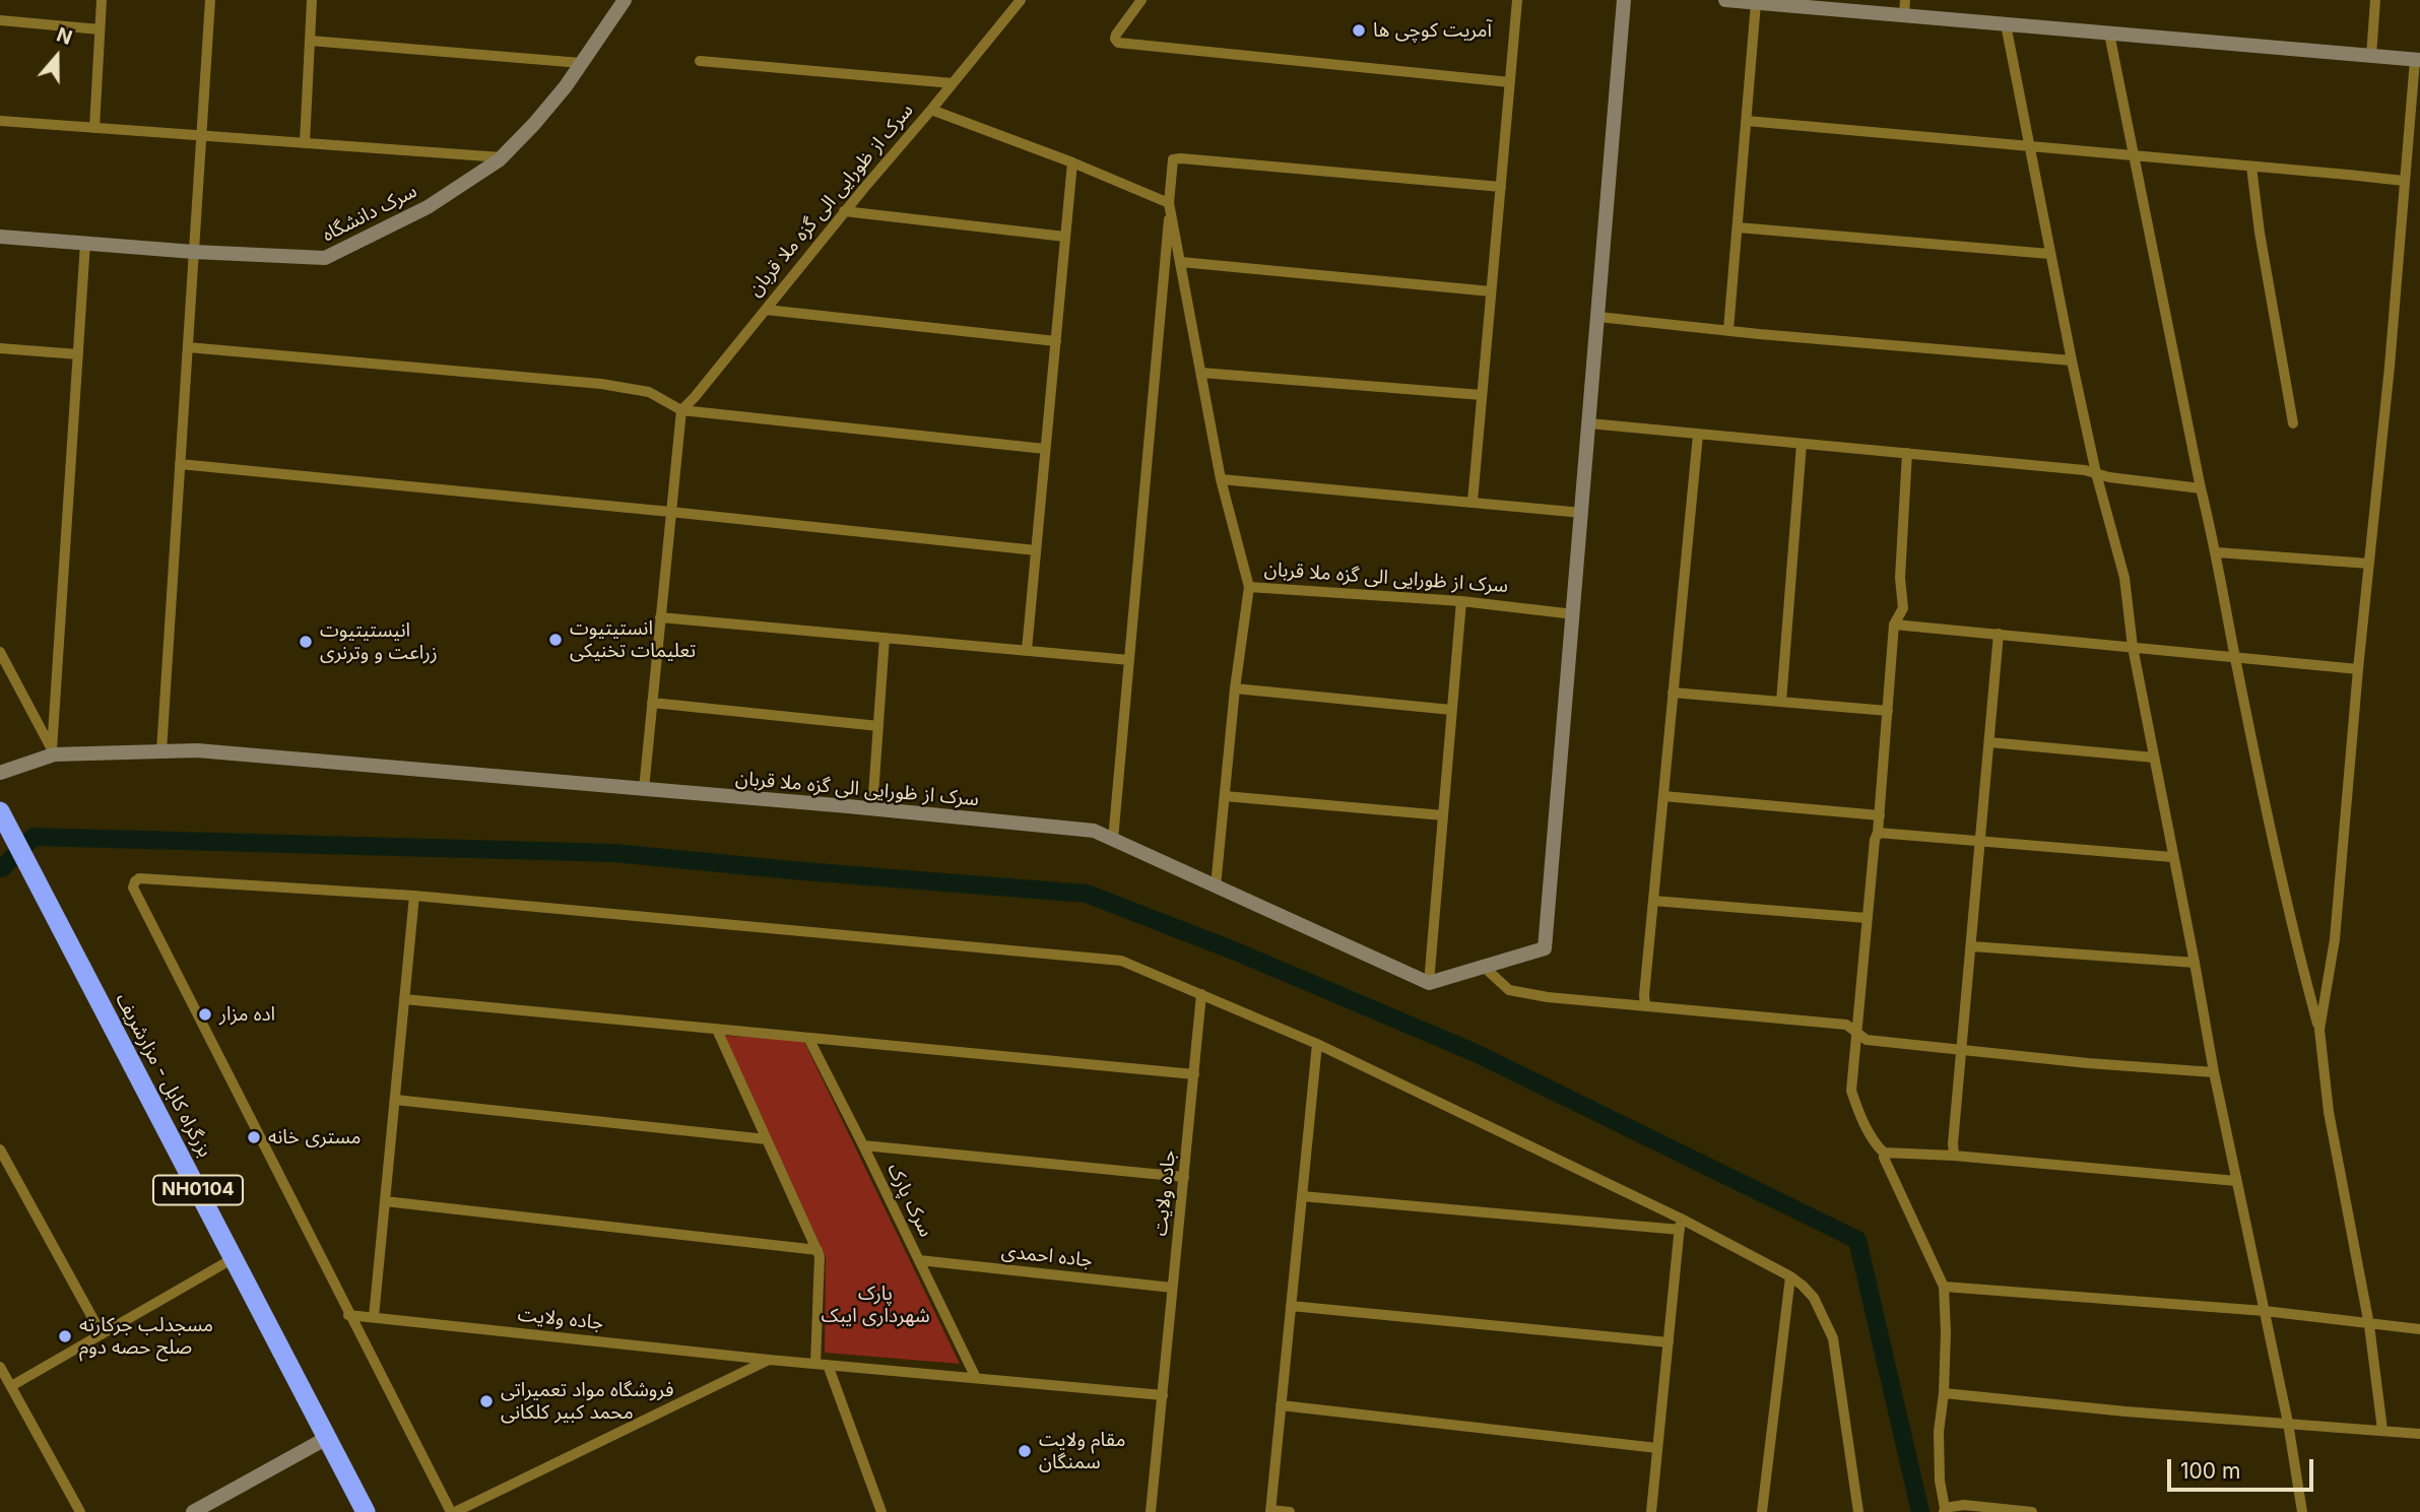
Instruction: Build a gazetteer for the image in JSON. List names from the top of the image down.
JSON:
{
  "streets": {
    "highway": ["بزرگراه کابل - مزارشریف", "NH0104"],
    "street": [
      "سرک از ظورایی الی گزه ملا قربان",
      "سرک دانشگاه",
      "جاده ولایت",
      "سرک پارک",
      "جاده احمدی"
    ]
  },
  "crossings": [
    ["جاده ولایت", "سرک پارک"],
    ["جاده ولایت", "جاده احمدی"],
    ["سرک پارک", "جاده احمدی"]
  ],
  "parks": ["پارک شهرداری ایبک"],
  "places": [
    "آمریت کوچی ها",
    "انستیتیوت تعلیمات تخنیکی",
    "انیستیتیوت زراعت و وترنری",
    "اده مزار",
    "مستری خانه",
    "مسجدلب جرکارته صلح حصه دوم",
    "فروشگاه مواد تعمیراتی محمد کبیر کلکانی",
    "مقام ولایت سمنگان"
  ],
  "scale_bar": "100 m",
  "north": "top"
}
